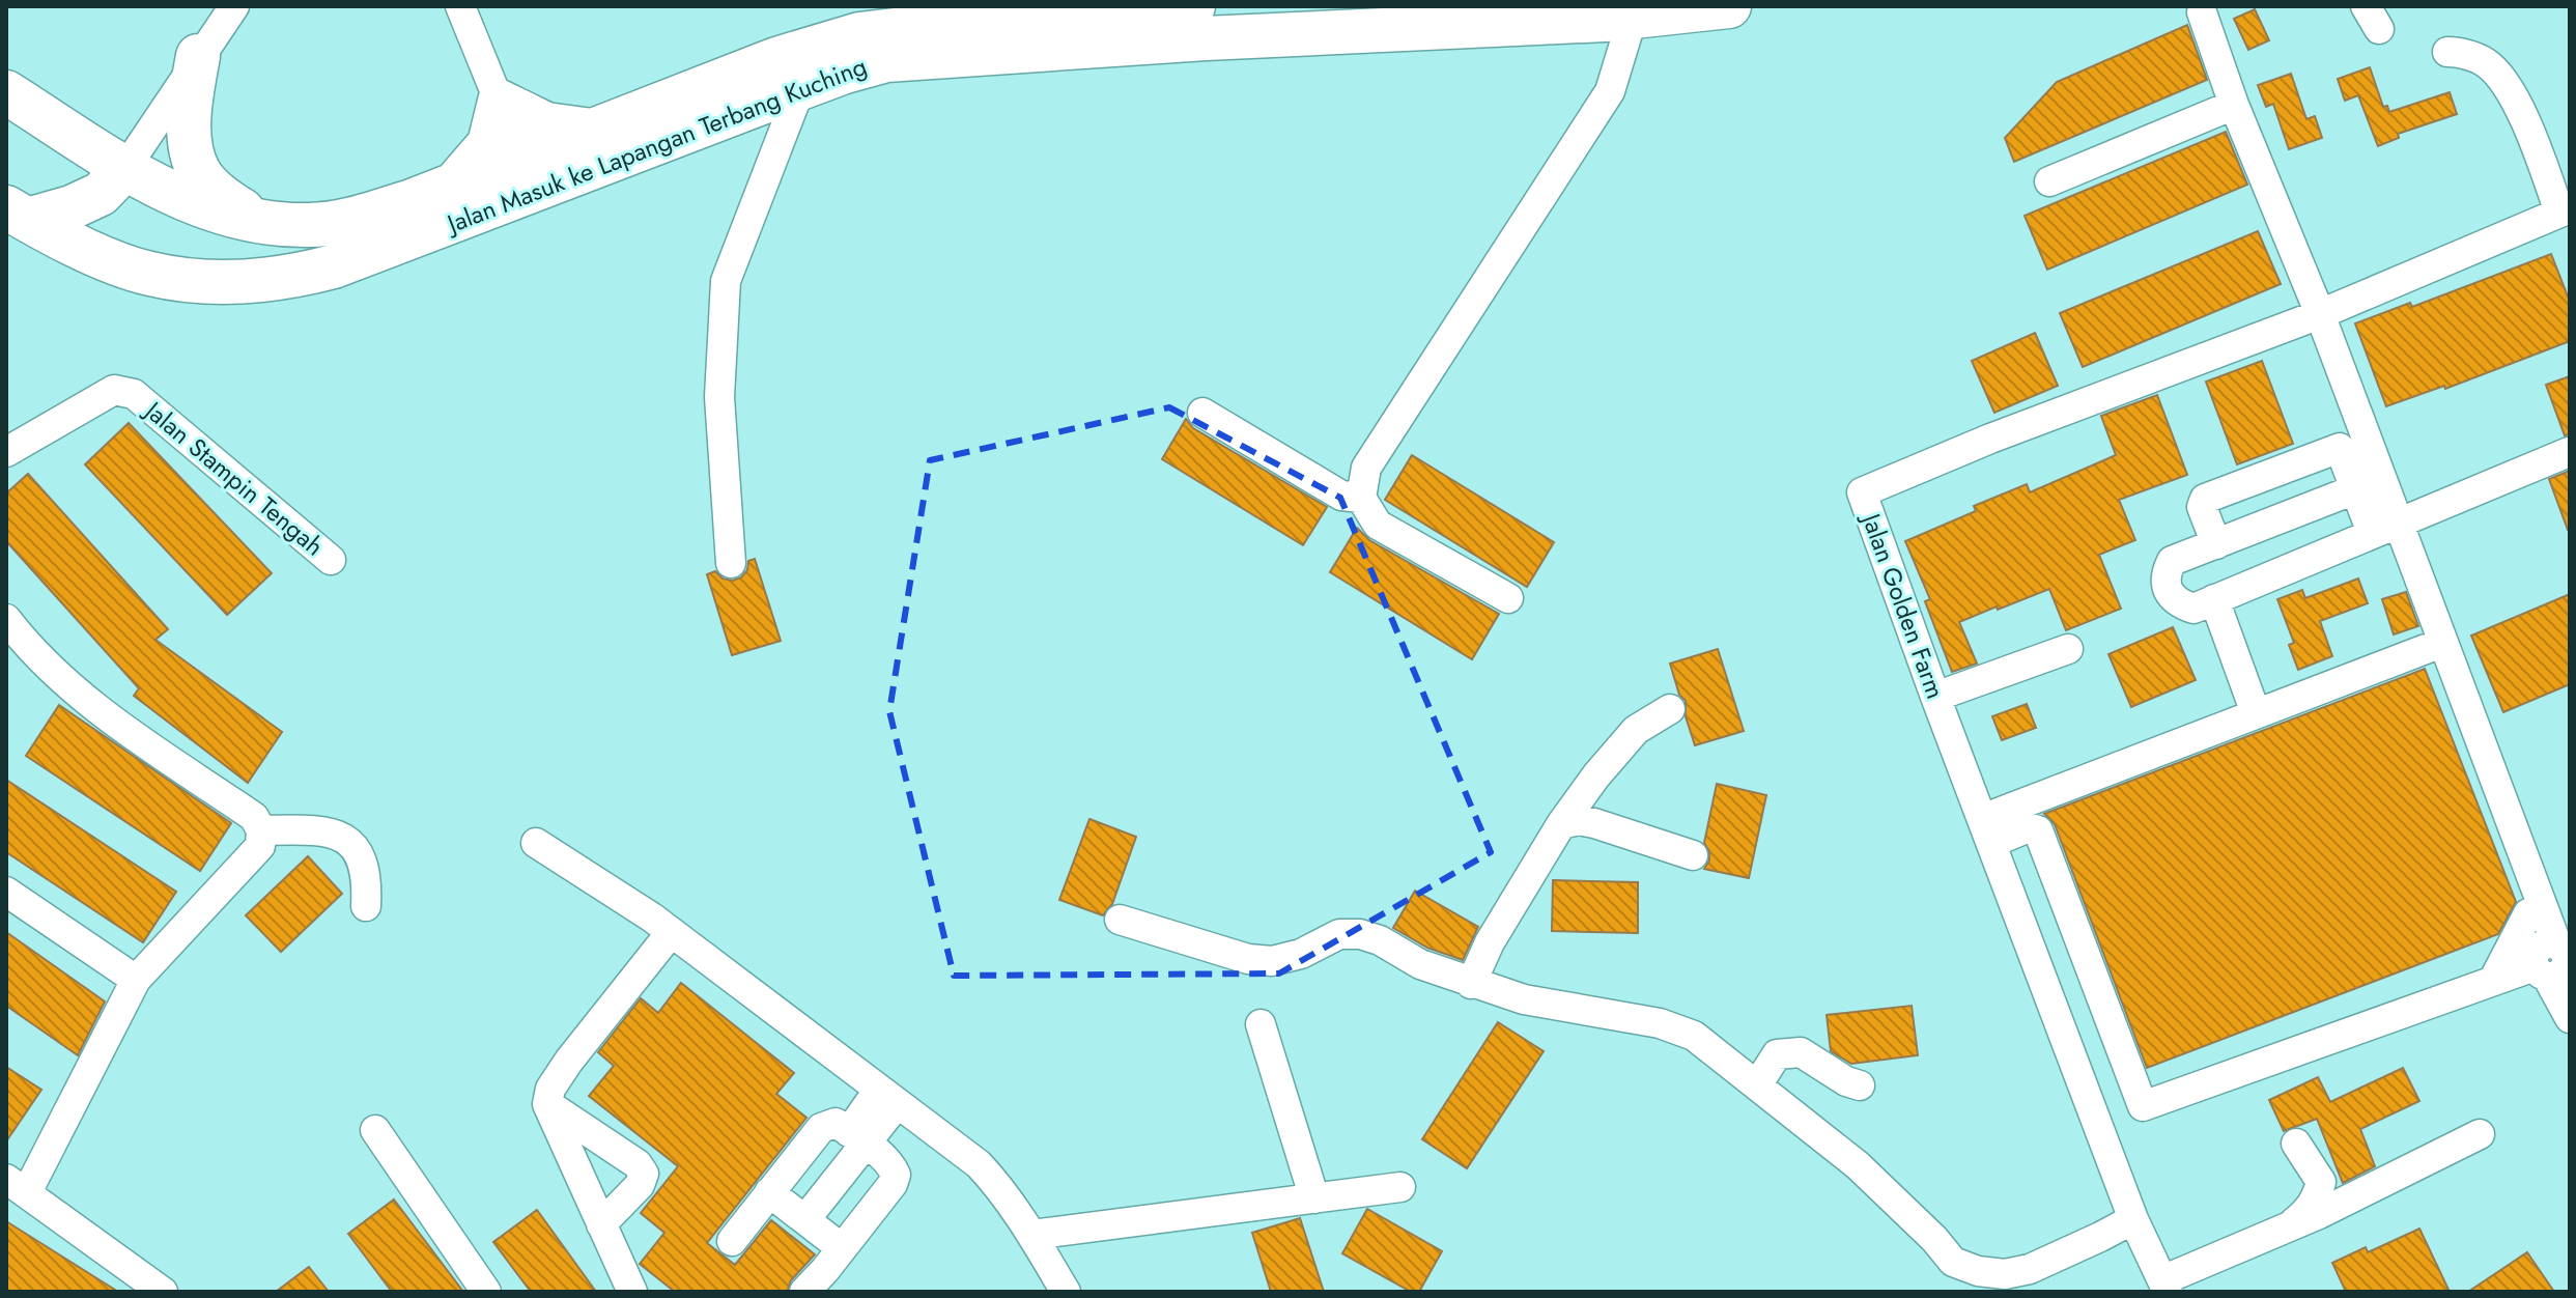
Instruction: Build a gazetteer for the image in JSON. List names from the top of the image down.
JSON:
{
  "streets": {
    "highway": ["Jalan Masuk ke Lapangan Terbang Kuching"],
    "street": ["Jalan Stampin Tengah", "Jalan Golden Farm"]
  }
}
